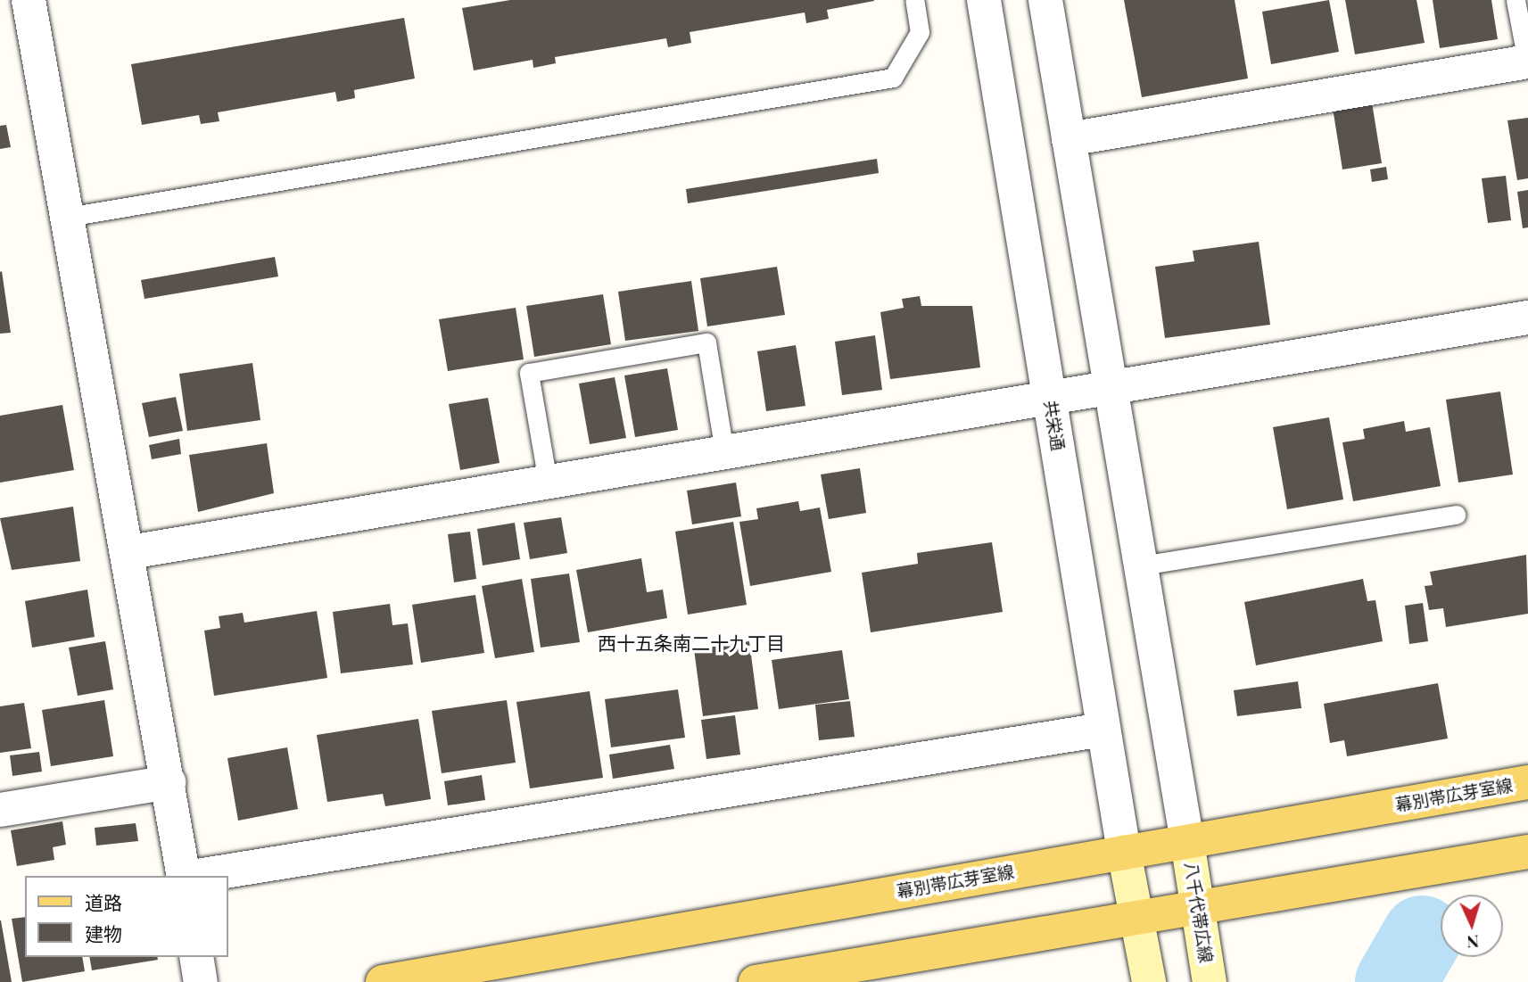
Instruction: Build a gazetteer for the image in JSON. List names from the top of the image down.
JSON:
{
  "streets": {
    "main road": ["幕別帯広芽室線", "八千代帯広線"],
    "street": ["共栄通"]
  },
  "crossings": [
    ["共栄通", "幕別帯広芽室線"],
    ["幕別帯広芽室線", "八千代帯広線"]
  ],
  "districts": ["西十五条南二十九丁目"],
  "legend": ["道路", "建物"],
  "north": "bottom"
}
